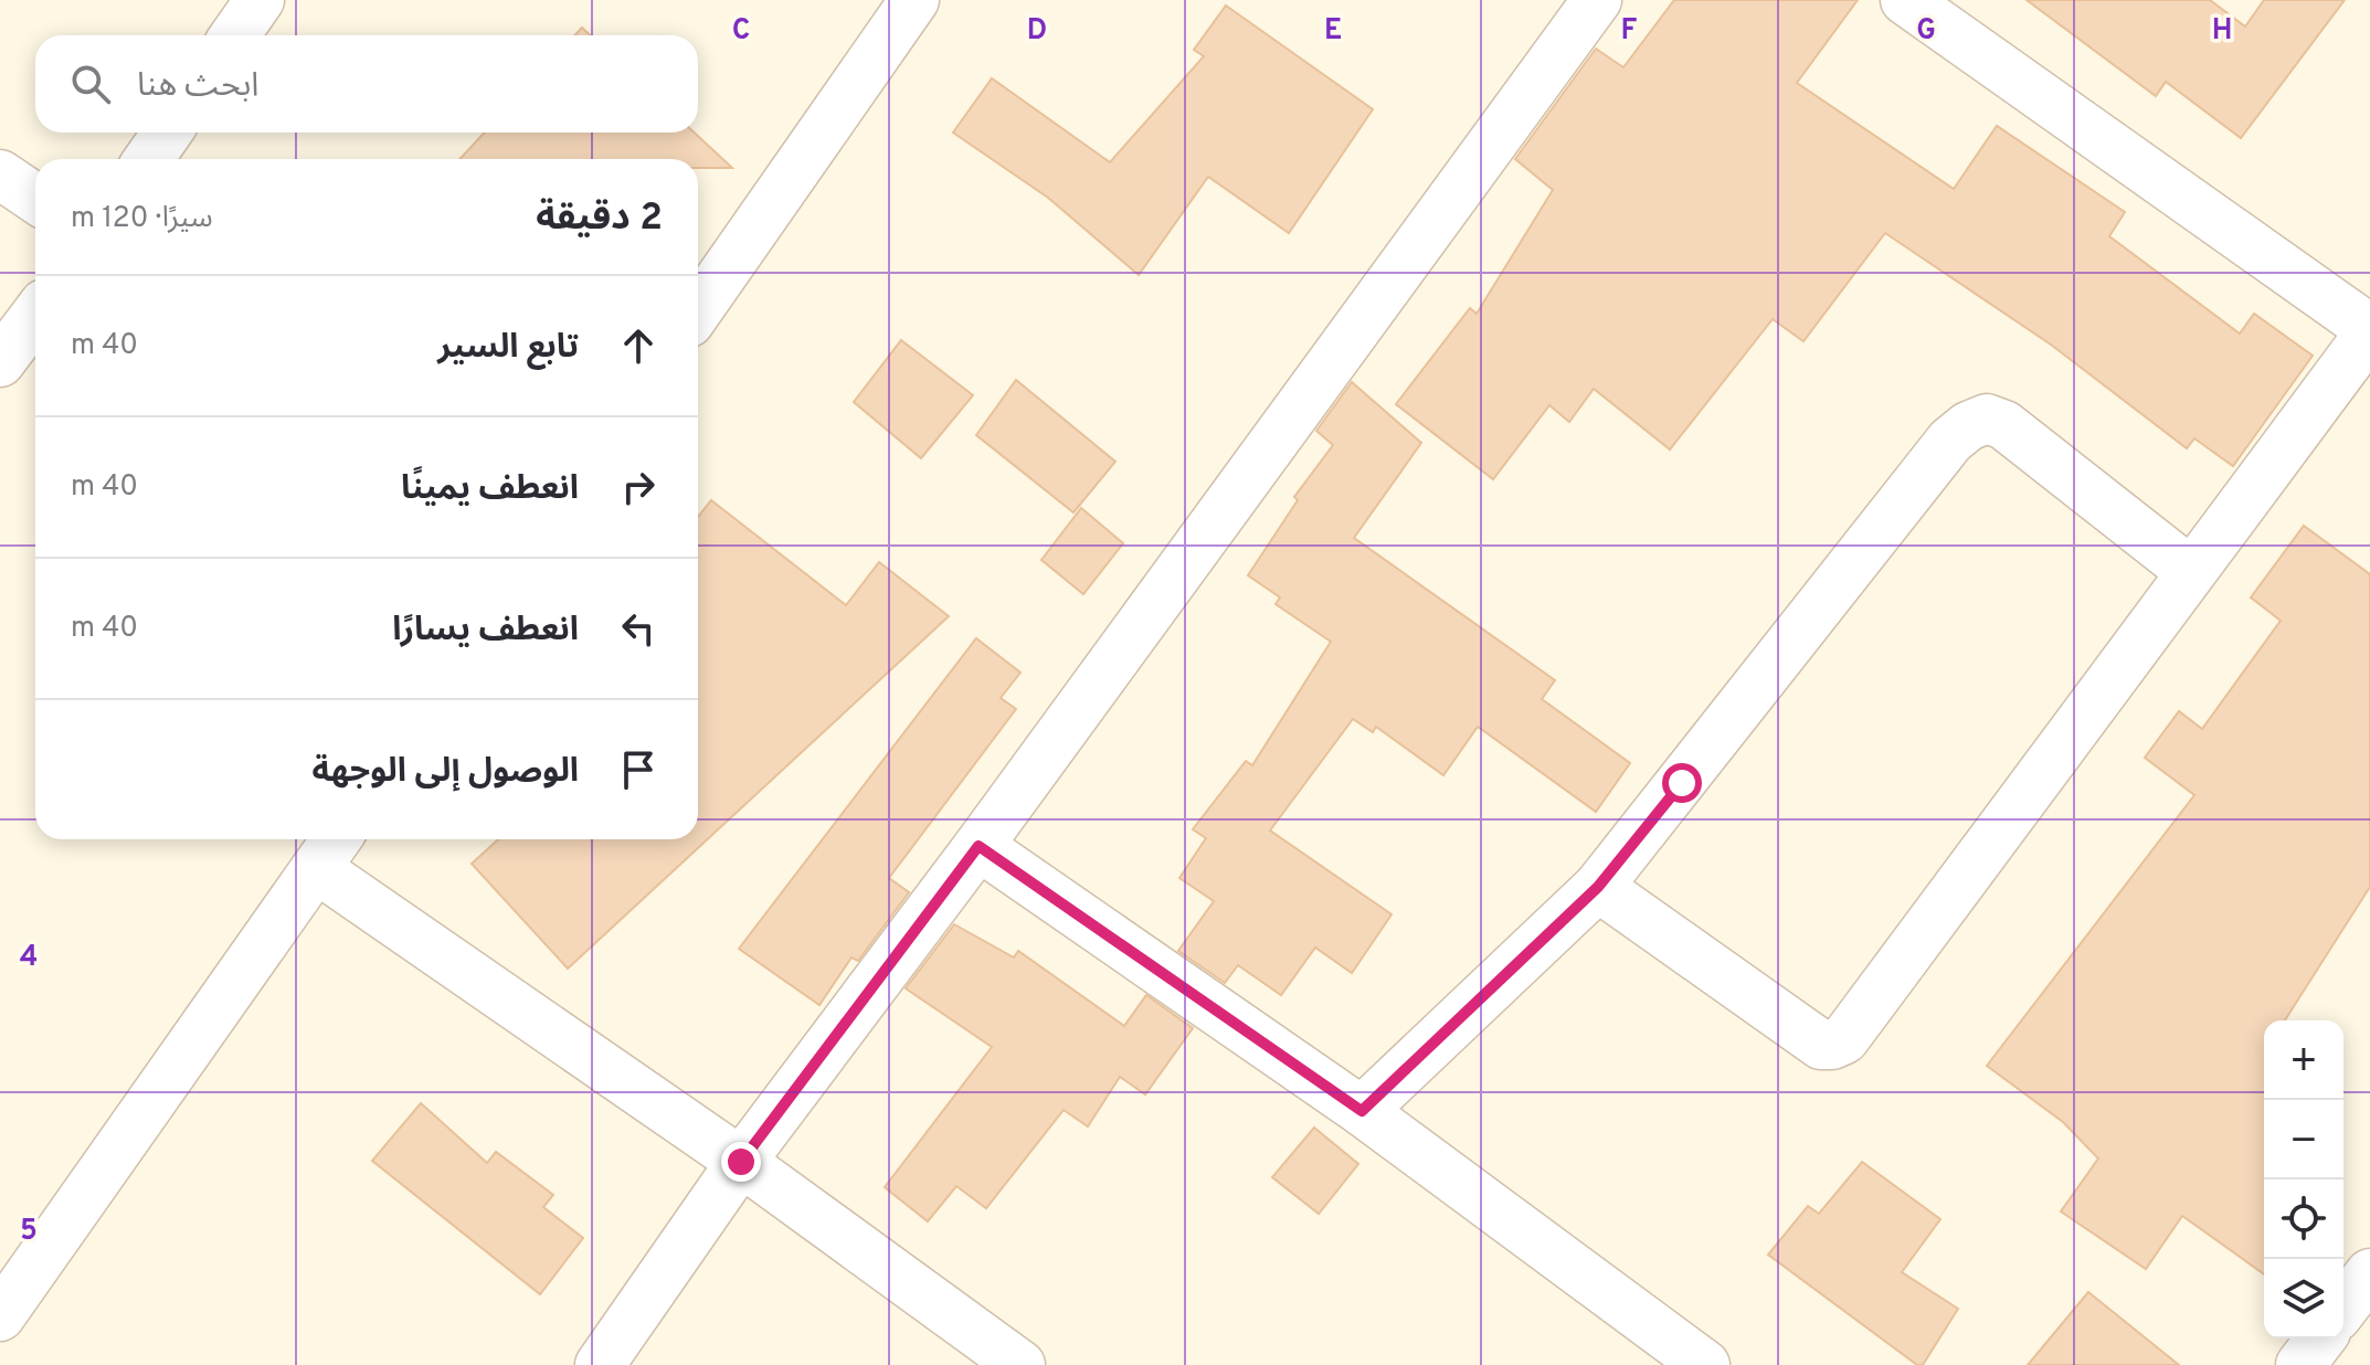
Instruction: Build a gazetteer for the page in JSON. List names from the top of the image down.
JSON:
{
  "page": {
    "search": "ابحث هنا",
    "heading": ["2 دقيقة", "سيرًا · 120 m"],
    "list": [
      ["تابع السير", "40 m"],
      ["انعطف يمينًا", "40 m"],
      ["انعطف يسارًا", "40 m"],
      "الوصول إلى الوجهة"
    ],
    "map_buttons": ["+", "−"]
  },
  "grid": {
    "columns": [
      "C",
      "D",
      "E",
      "F",
      "G",
      "H"
    ],
    "rows": ["4", "5"]
  }
}
